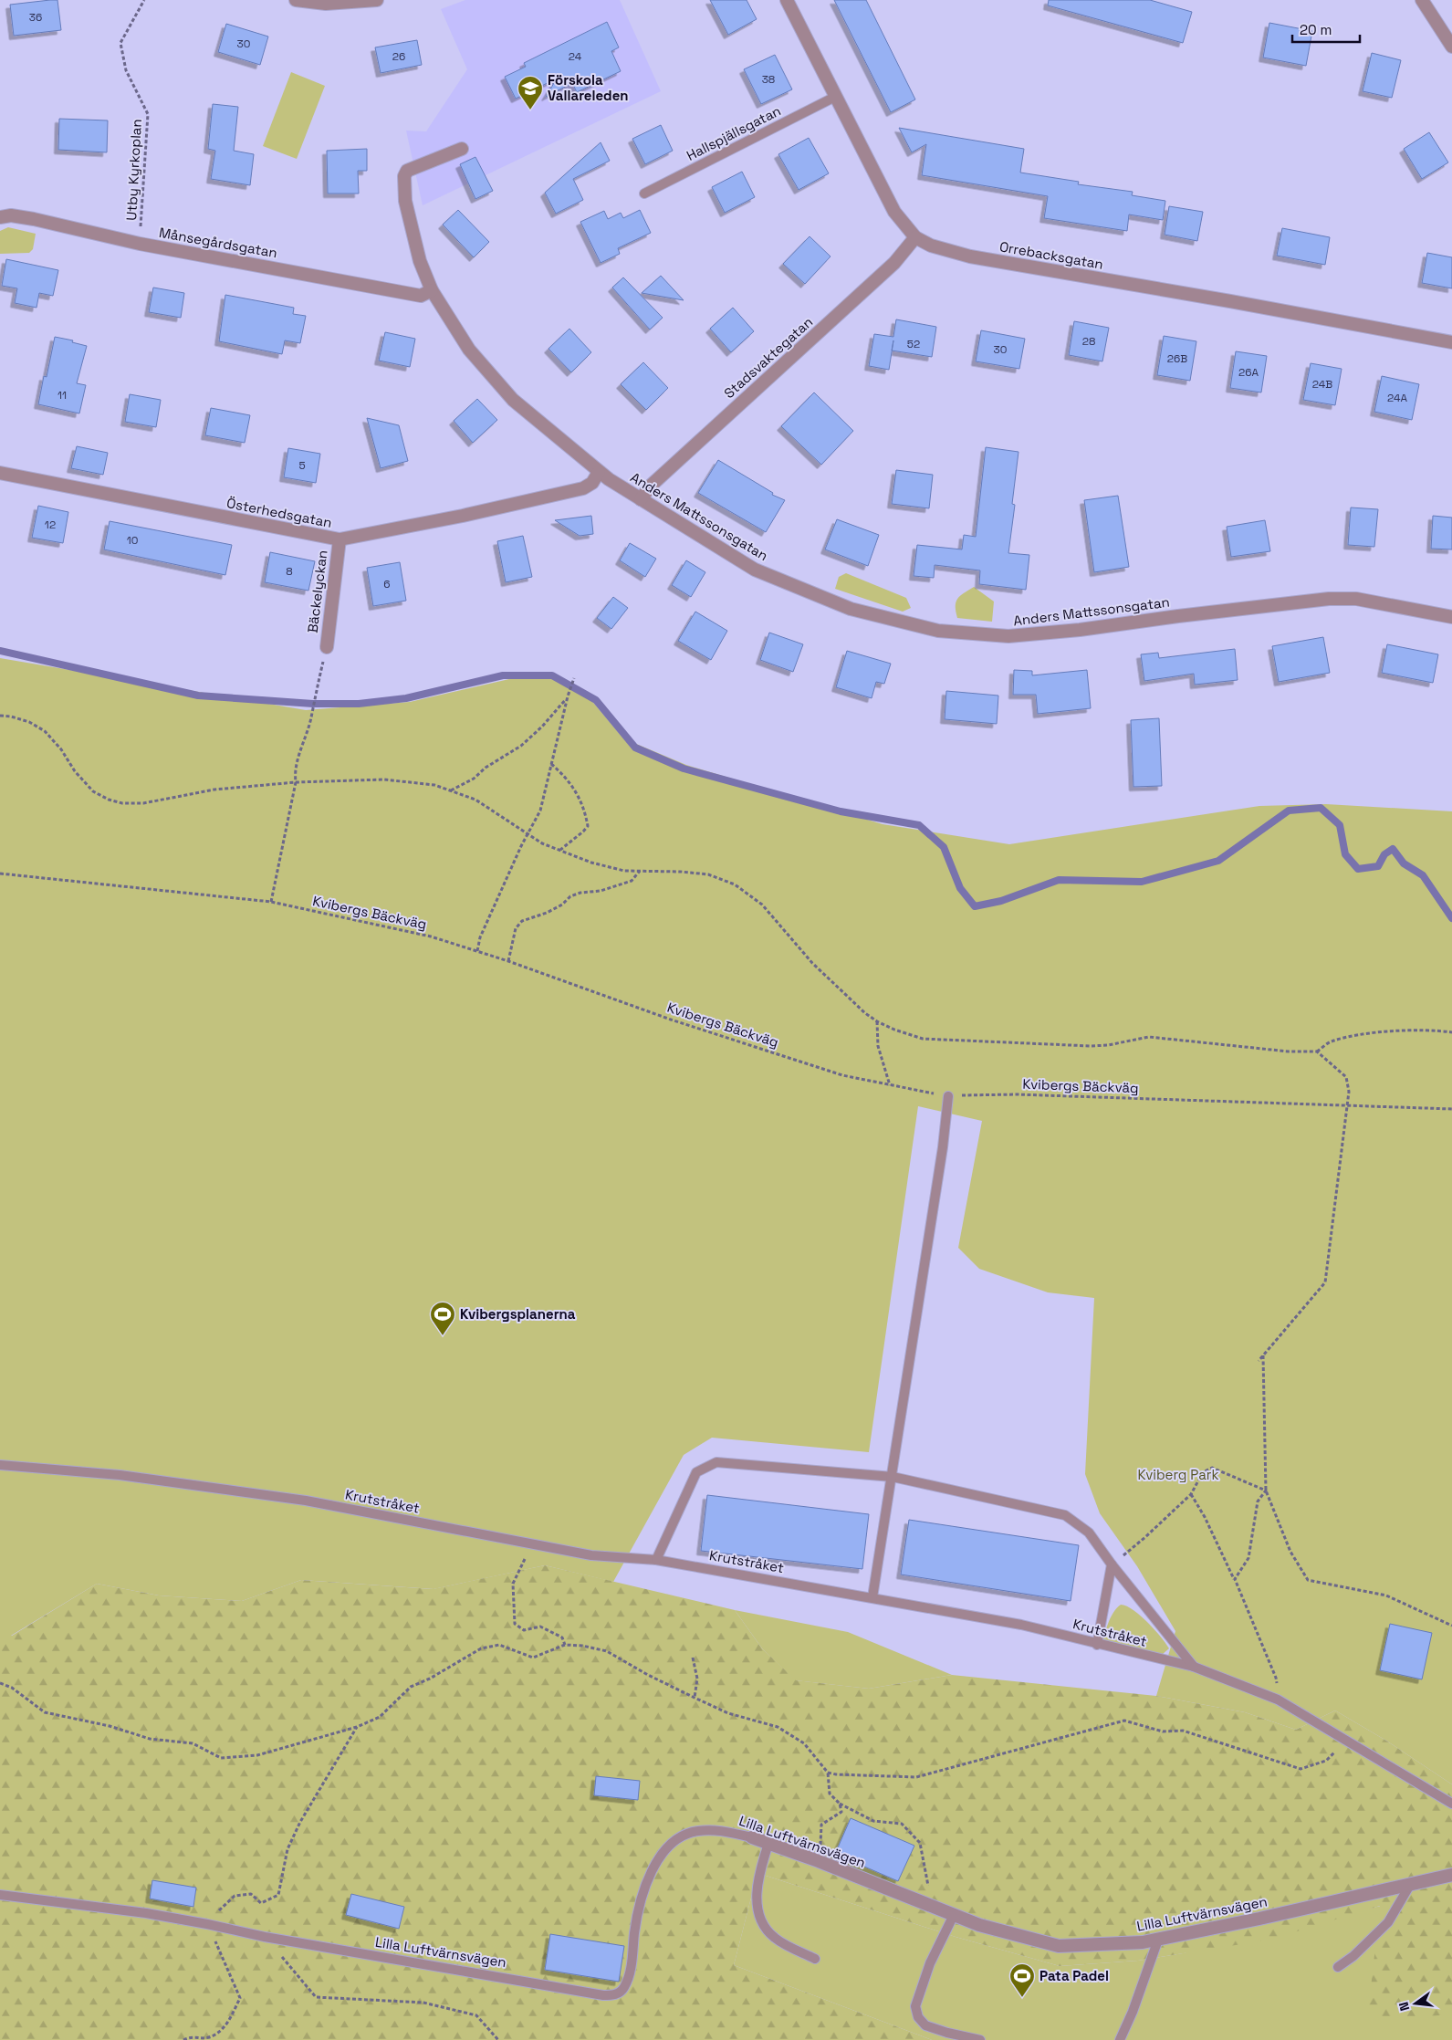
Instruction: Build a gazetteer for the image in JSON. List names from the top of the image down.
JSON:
{
  "streets": {
    "street": [
      "Månsegårdsgatan",
      "Orrebacksgatan",
      "Stadsvaktegatan",
      "Österhedsgatan",
      "Anders Mattssonsgatan",
      "Bäckelyckan",
      "Lilla Luftvärnsvägen"
    ],
    "lane": ["Hallspjällsgatan", "Krutstråket"],
    "path": ["Utby Kyrkoplan", "Kvibergs Bäckväg"]
  },
  "crossings": [
    ["Hallspjällsgatan", "Orrebacksgatan"],
    ["Utby Kyrkoplan", "Månsegårdsgatan"],
    ["Månsegårdsgatan", "Anders Mattssonsgatan"],
    ["Orrebacksgatan", "Stadsvaktegatan"],
    ["Stadsvaktegatan", "Anders Mattssonsgatan"],
    ["Österhedsgatan", "Anders Mattssonsgatan"],
    ["Österhedsgatan", "Bäckelyckan"]
  ],
  "parks": ["Kviberg Park"],
  "places": {
    "school or university": ["Förskola Vallareleden"],
    "sports": ["Kvibergsplanerna", "Pata Padel"]
  },
  "house_numbers": [
    "36",
    "30",
    "26",
    "24",
    "38",
    "28",
    "52",
    "30",
    "26B",
    "26A",
    "24B",
    "11",
    "24A",
    "5",
    "12",
    "10",
    "8",
    "6"
  ],
  "scale_bar": "20 m",
  "north": "left"
}
